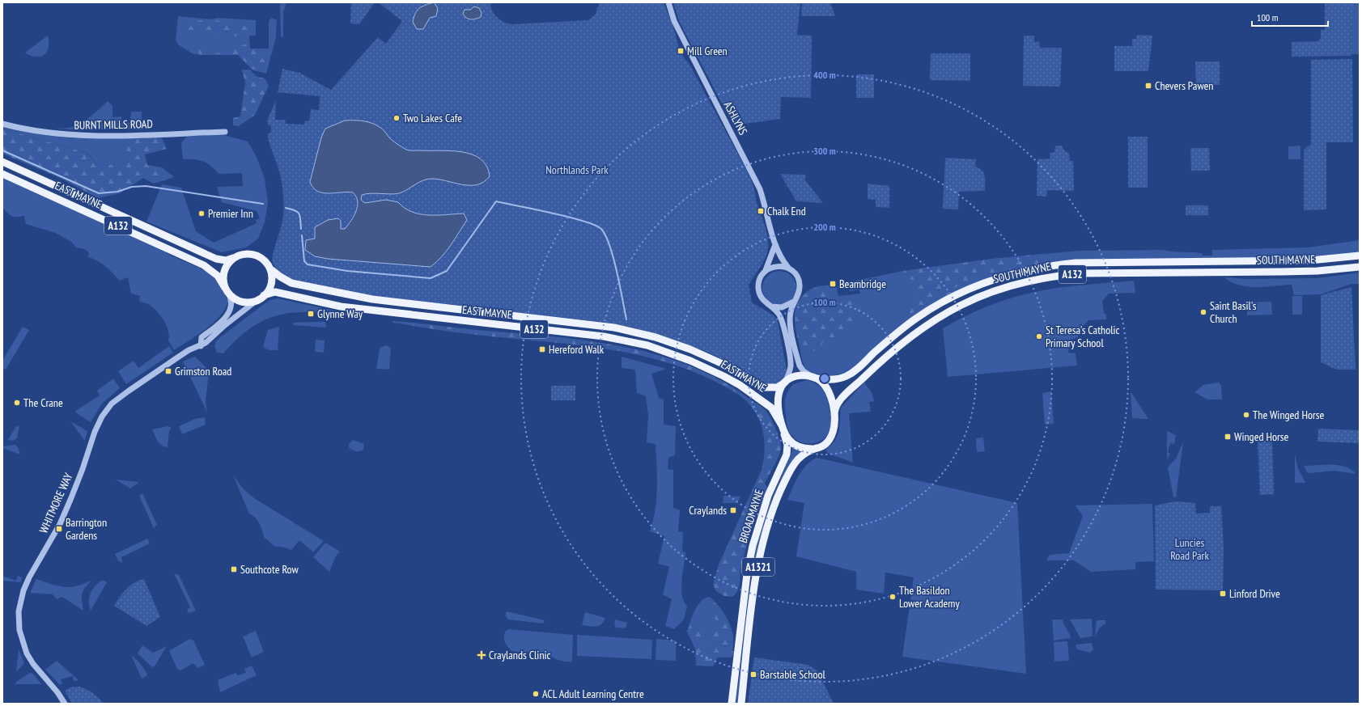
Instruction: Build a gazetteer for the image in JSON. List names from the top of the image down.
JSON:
{
  "streets": {
    "main road": [
      "EAST MAYNE",
      "A132",
      "SOUTH MAYNE",
      "BROADMAYNE",
      "A1321"
    ],
    "street": ["ASHLYNS", "BURNT MILLS ROAD", "WHITMORE WAY"]
  },
  "crossings": [
    ["EAST MAYNE", "A132"],
    ["EAST MAYNE", "SOUTH MAYNE"],
    ["EAST MAYNE", "WHITMORE WAY"],
    ["EAST MAYNE", "BROADMAYNE"],
    ["A132", "SOUTH MAYNE"],
    ["A132", "WHITMORE WAY"],
    ["A132", "BROADMAYNE"],
    ["SOUTH MAYNE", "BROADMAYNE"]
  ],
  "parks": ["Northlands Park", "Luncies Road Park"],
  "places": {
    "transit": [
      "Mill Green",
      "Chevers Pawen",
      "Chalk End",
      "Beambridge",
      "Glynne Way",
      "Hereford Walk",
      "Grimston Road",
      "Winged Horse",
      "Craylands",
      "Barrington Gardens",
      "Southcote Row",
      "Linford Drive",
      "Barstable School"
    ],
    "other": [
      "Two Lakes Cafe",
      "Premier Inn",
      "Saint Basil's Church",
      "St Teresa's Catholic Primary School",
      "The Crane",
      "The Winged Horse",
      "The Basildon Lower Academy",
      "ACL Adult Learning Centre"
    ],
    "health": ["Craylands Clinic"]
  },
  "scale_bar": "100 m",
  "rings": [
    "400 m",
    "300 m",
    "200 m",
    "100 m"
  ]
}
